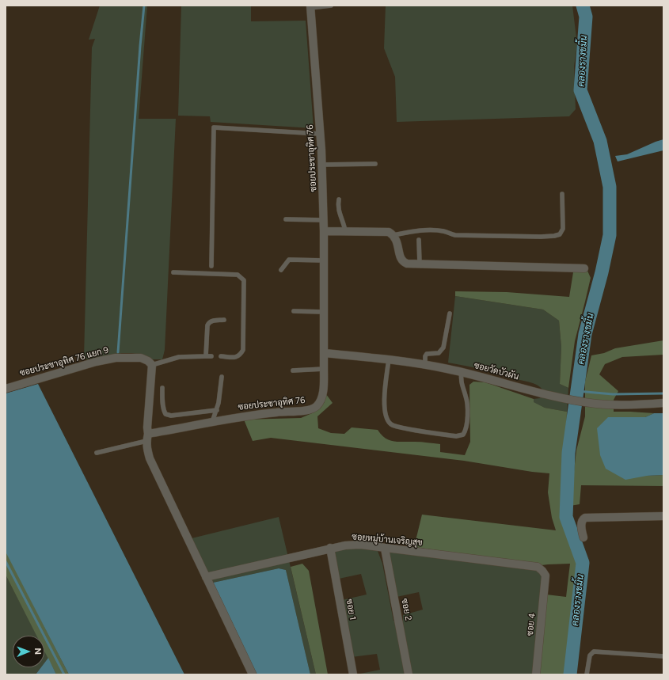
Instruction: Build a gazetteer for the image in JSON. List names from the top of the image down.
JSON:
{
  "streets": {
    "street": [
      "ซอยประชาอุทิศ 76",
      "ซอยประชาอุทิศ 76 แยก 9",
      "ซอยวัดบัวผัน",
      "ซอยหมู่บ้านเจริญสุข",
      "ซอย 1",
      "ซอย 2",
      "ซอย 4"
    ]
  },
  "crossings": [
    ["ซอยประชาอุทิศ 76", "ซอยวัดบัวผัน"],
    ["ซอยหมู่บ้านเจริญสุข", "ซอย 1"],
    ["ซอยหมู่บ้านเจริญสุข", "ซอย 2"],
    ["ซอยหมู่บ้านเจริญสุข", "ซอย 4"]
  ],
  "water": ["คลองรางขมิ้น"],
  "north": "right"
}
